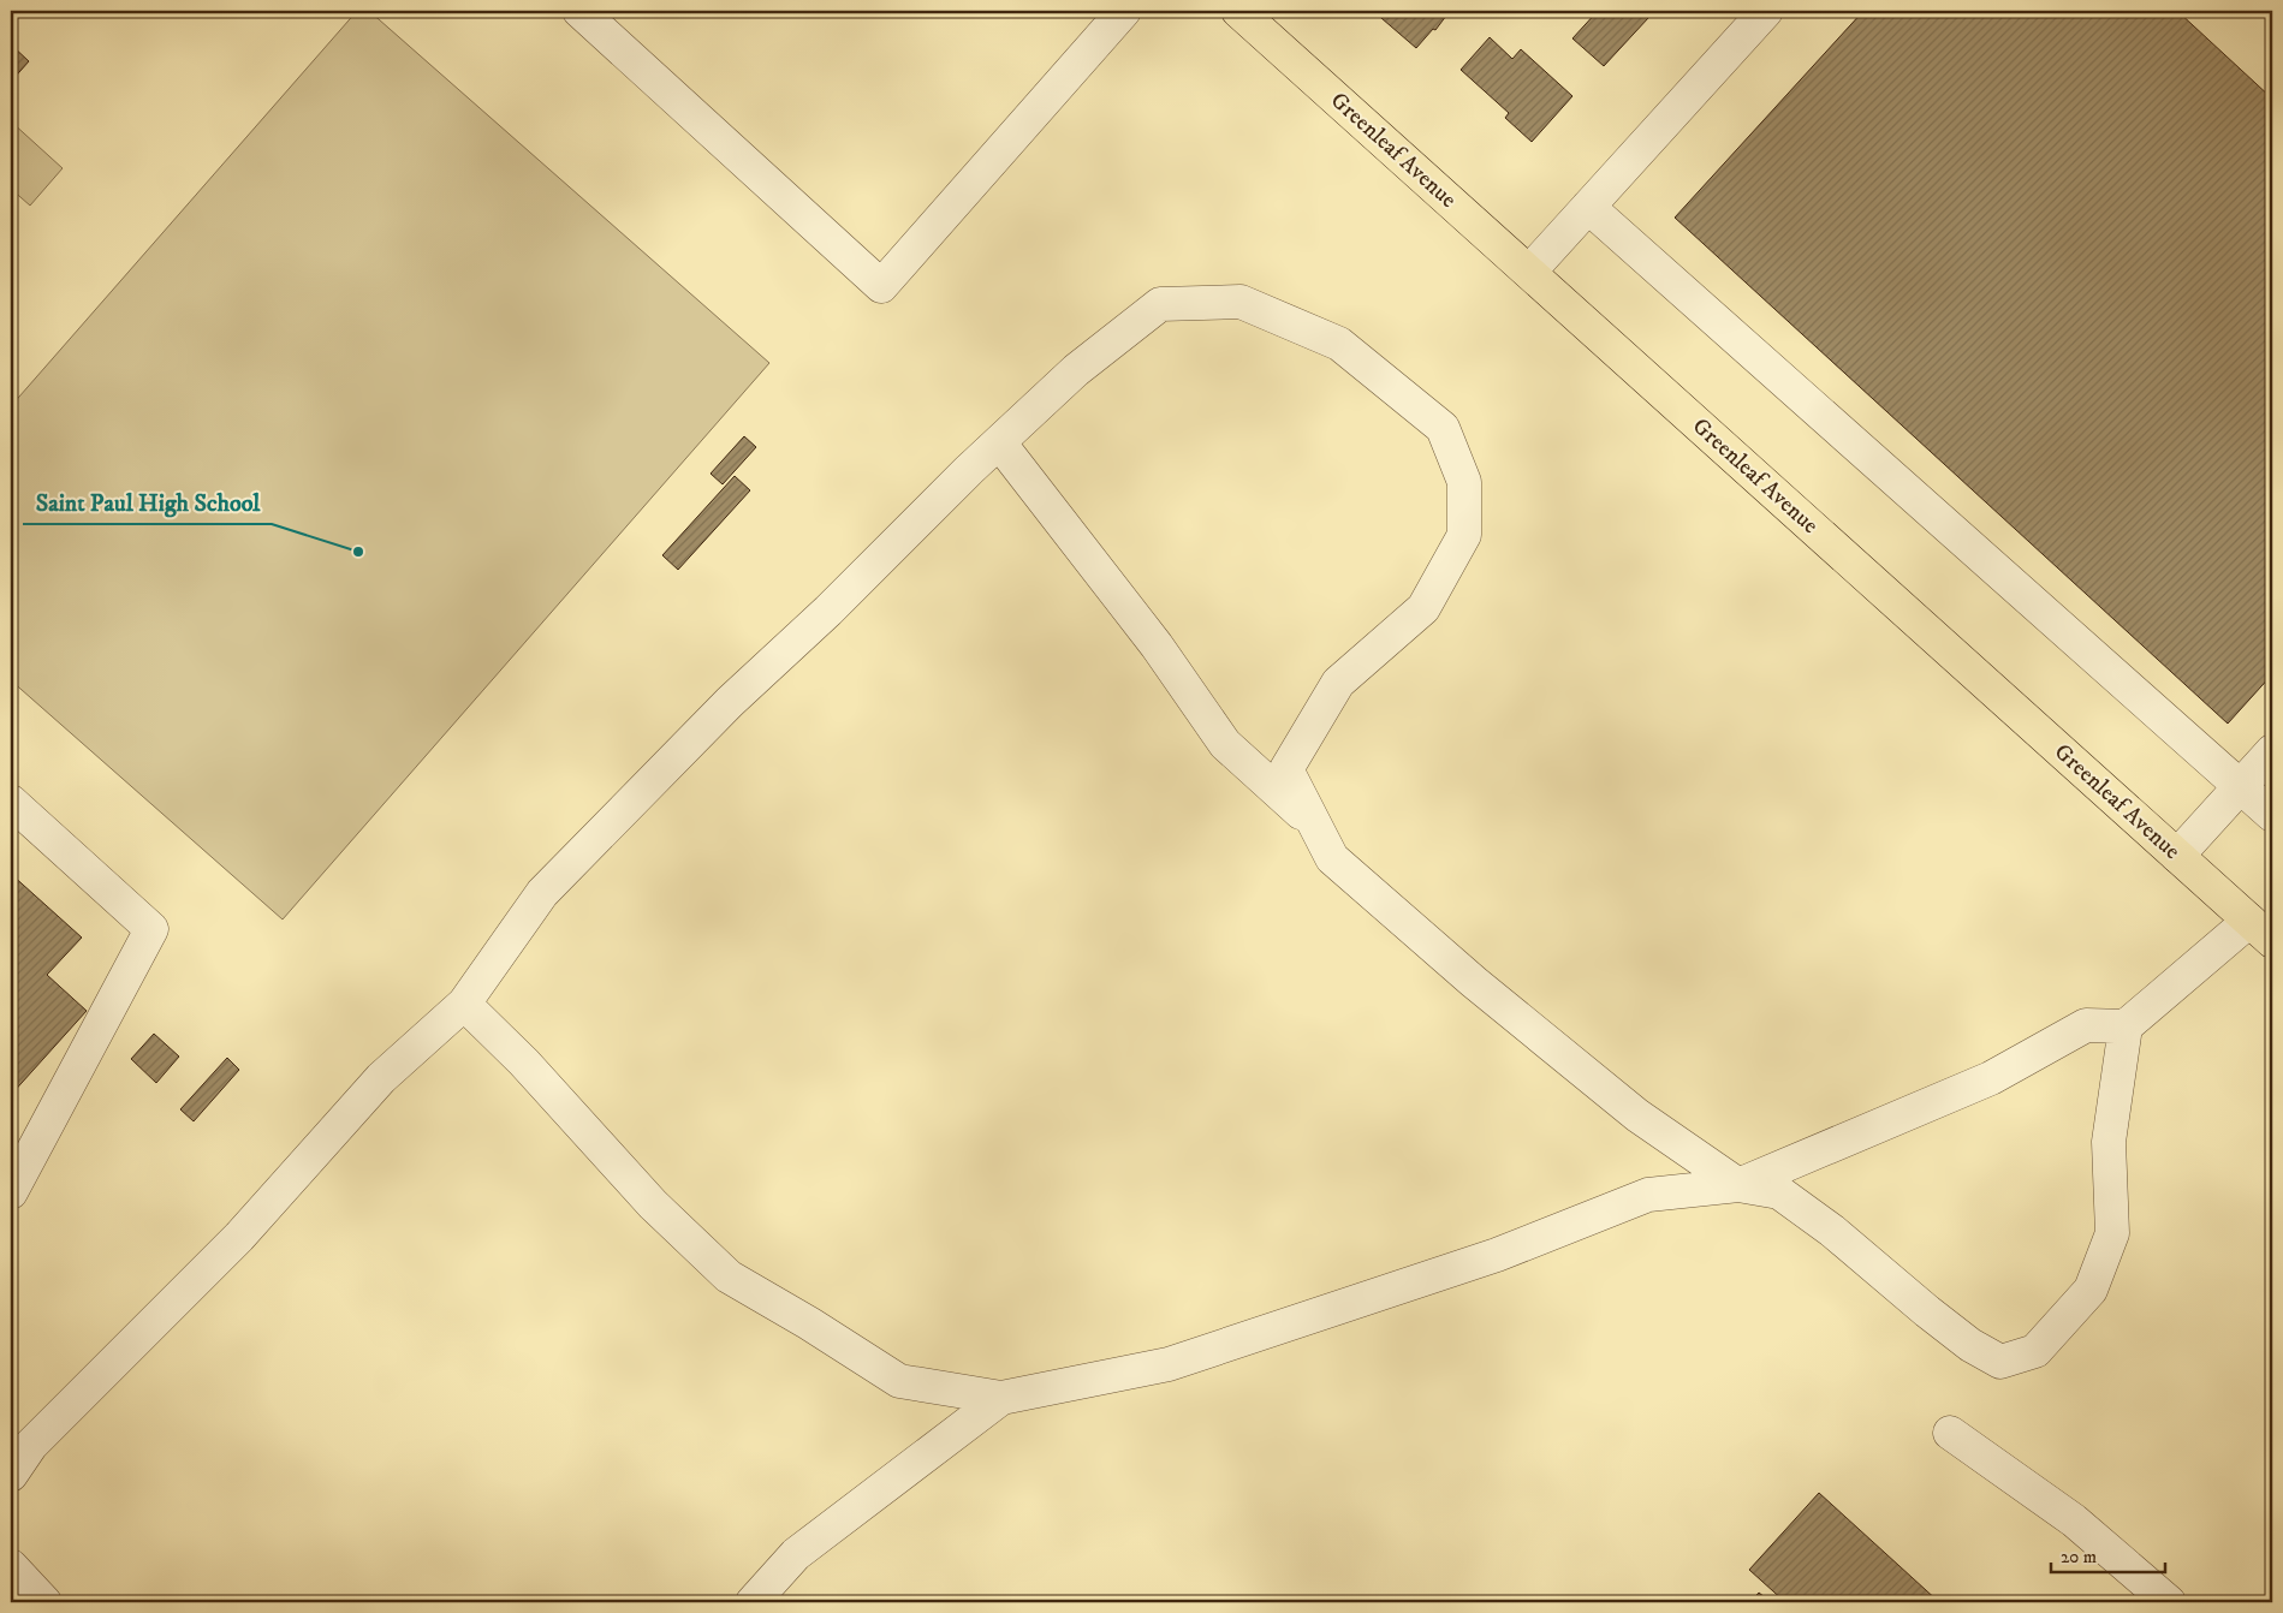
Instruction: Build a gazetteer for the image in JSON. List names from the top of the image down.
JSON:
{
  "streets": {
    "main road": ["Greenleaf Avenue"]
  },
  "places": ["Saint Paul High School"],
  "scale_bar": "20 m"
}
